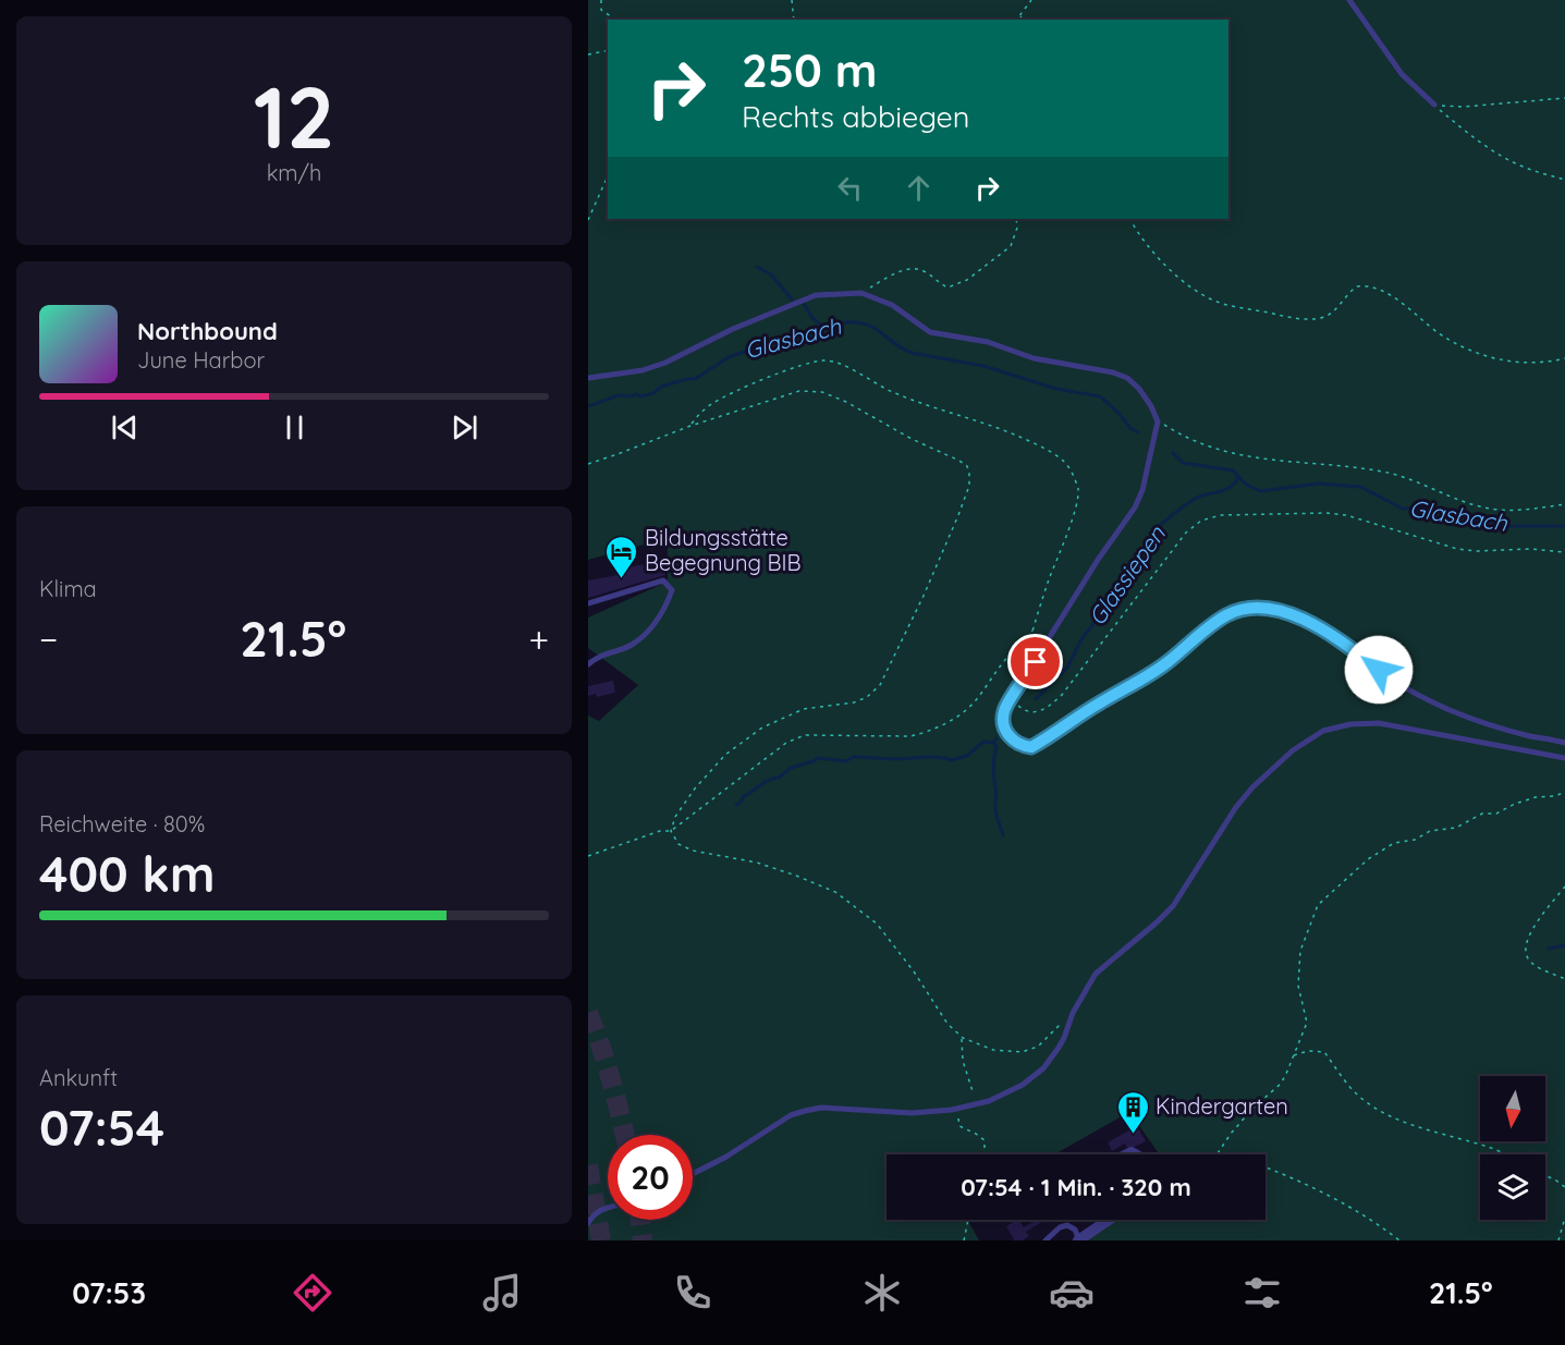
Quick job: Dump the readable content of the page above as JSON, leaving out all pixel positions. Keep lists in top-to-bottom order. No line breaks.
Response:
{"water":["Glasbach","Glassiepen"],"places":{"hotel":["Bildungsstätte Begegnung BIB"],"building":["Kindergarten"]},"north":"bottom","page":{"tile":[["12","km/h"],"Klima",["Reichweite · 80%","400 km"],["Ankunft","07:54"]],"turn":["250 m","Rechts abbiegen"],"song":["Northbound","June Harbor"],"heat":["−","21.5°","+"],"limit":"20","trip":"07:54 · 1 Min. · 320 m","tabs":["07:53","21.5°"]}}
